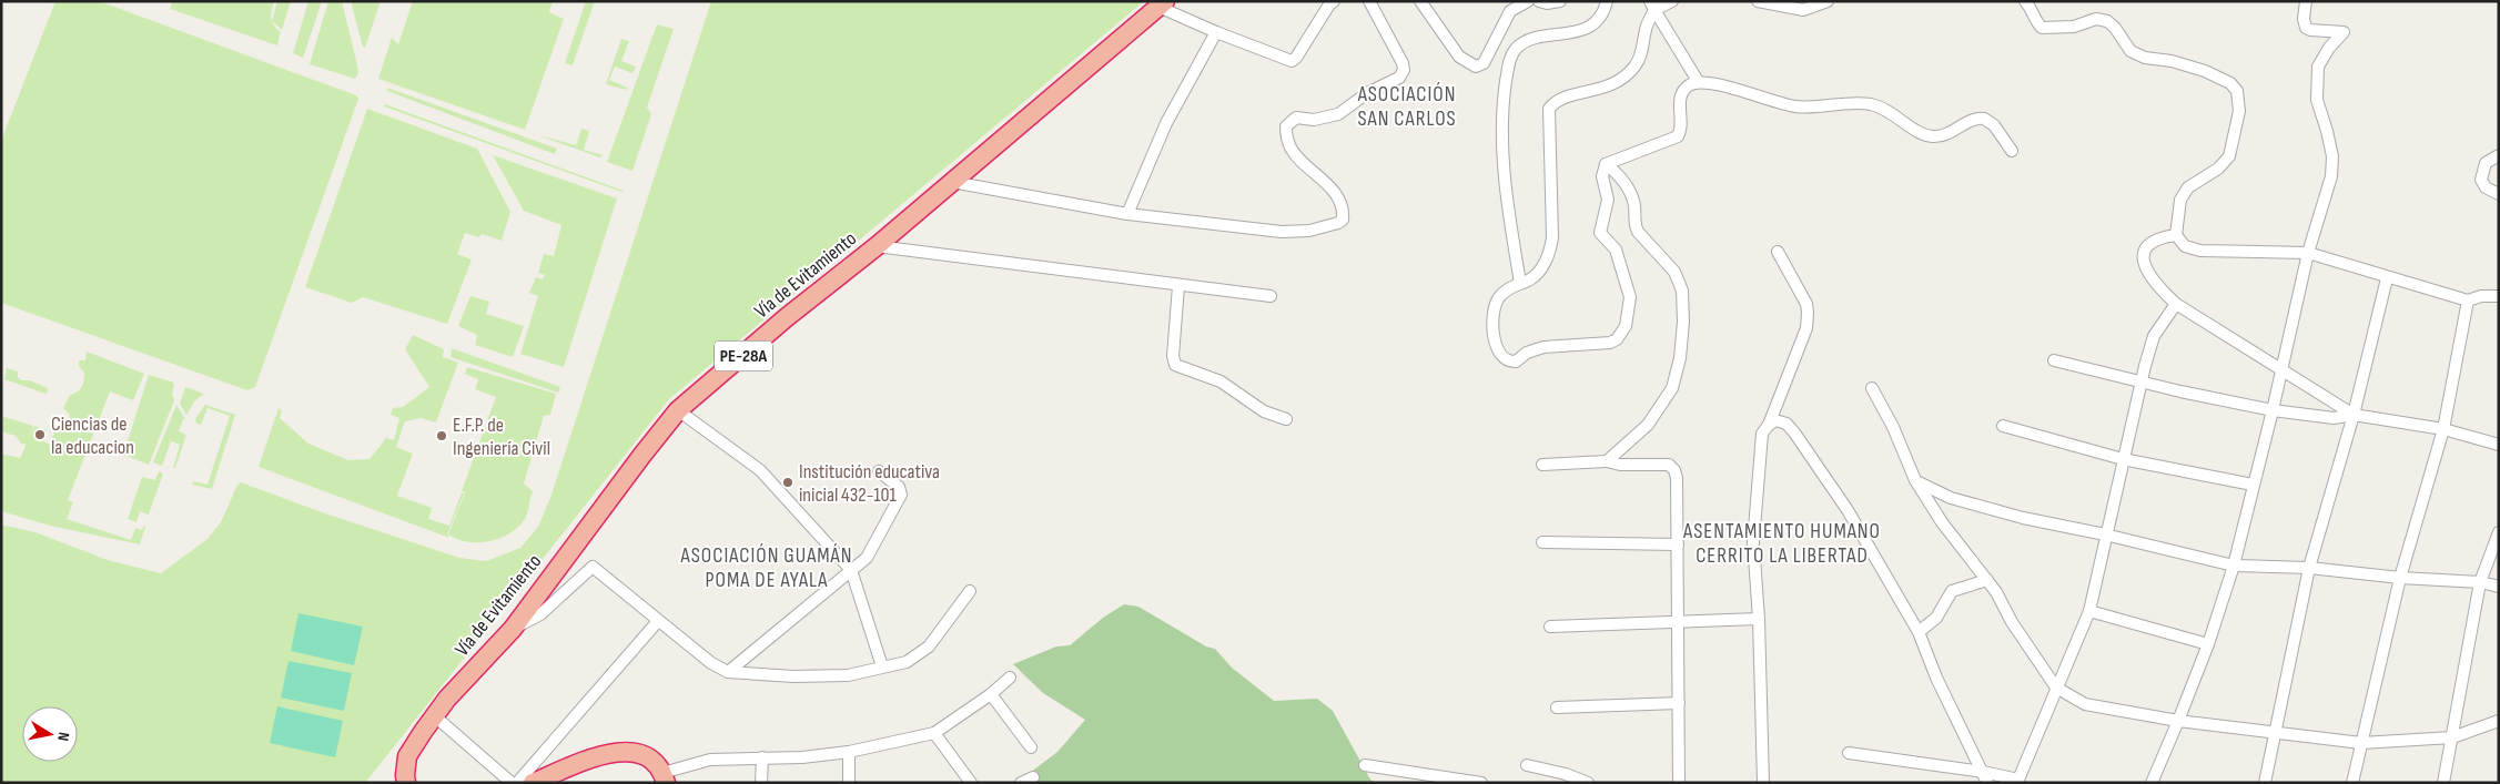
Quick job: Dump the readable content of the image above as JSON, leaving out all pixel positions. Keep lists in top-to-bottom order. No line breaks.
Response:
{"streets":{"highway":["Vía de Evitamiento","PE-28A"]},"districts":["ASOCIACIÓN SAN CARLOS","ASENTAMIENTO HUMANO CERRITO LA LIBERTAD","ASOCIACIÓN GUAMÁN POMA DE AYALA"],"places":["Ciencias de la educacion","E.F.P. de Ingeniería Civil","Institución educativa inicial 432-101"],"north":"right"}
